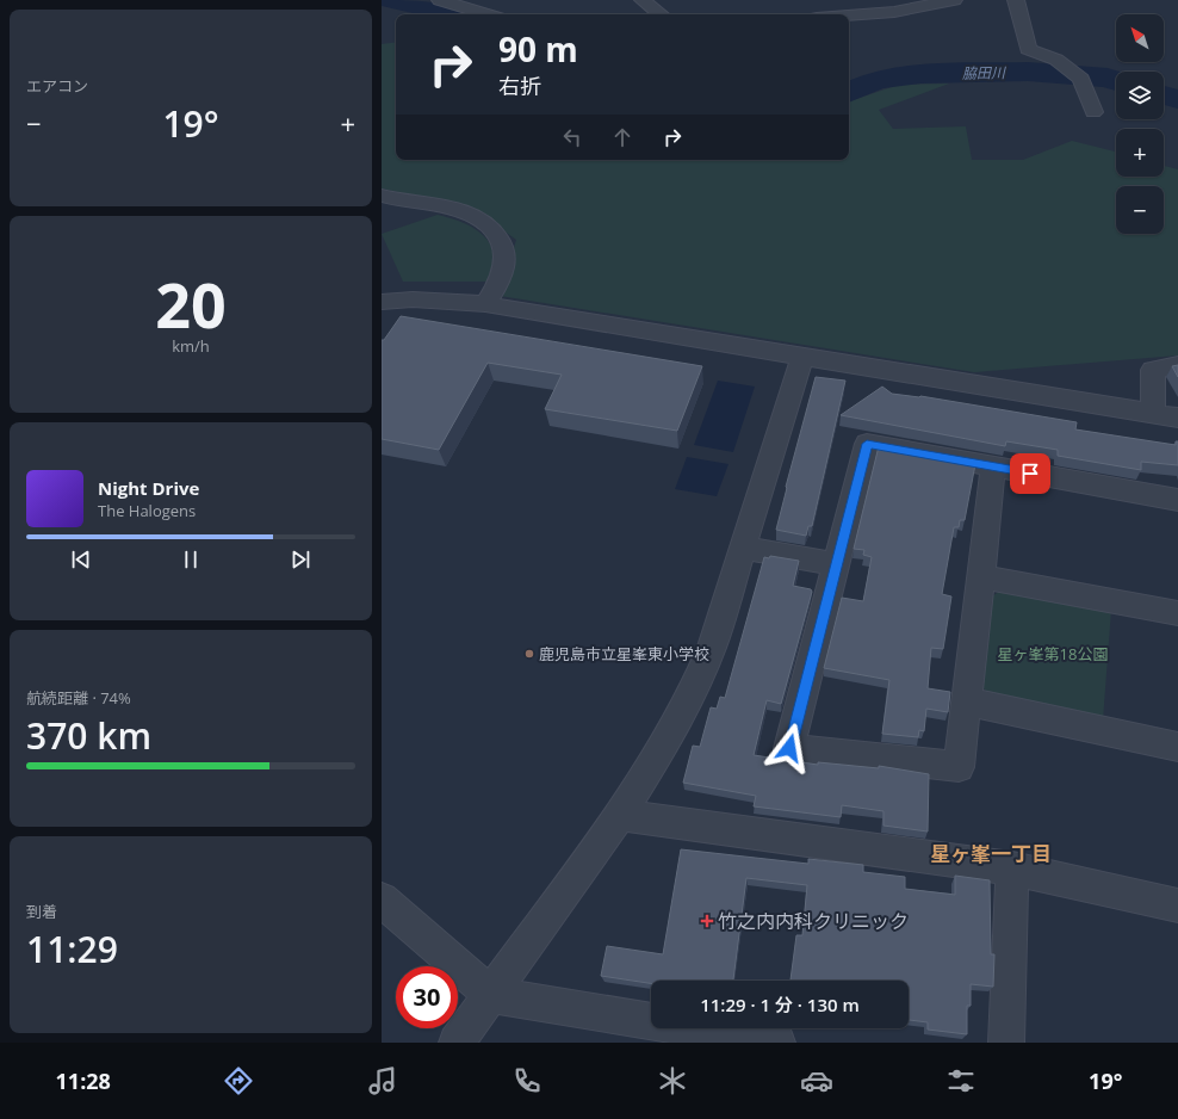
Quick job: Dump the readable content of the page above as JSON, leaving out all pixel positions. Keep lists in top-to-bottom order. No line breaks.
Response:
{"districts":["星ヶ峯一丁目"],"water":["脇田川"],"parks":["星ヶ峯第18公園"],"places":{"other":["鹿児島市立星峯東小学校"],"health":["竹之内内科クリニック"]},"north":"top left","page":{"tile":["エアコン",["20","km/h"],["航続距離 · 74%","370 km"],["到着","11:29"]],"map_buttons":["+","−"],"turn":["90 m","右折"],"heat":["−","19°","+"],"song":["Night Drive","The Halogens"],"limit":"30","trip":"11:29 · 1 分 · 130 m","tabs":["11:28","19°"]}}
